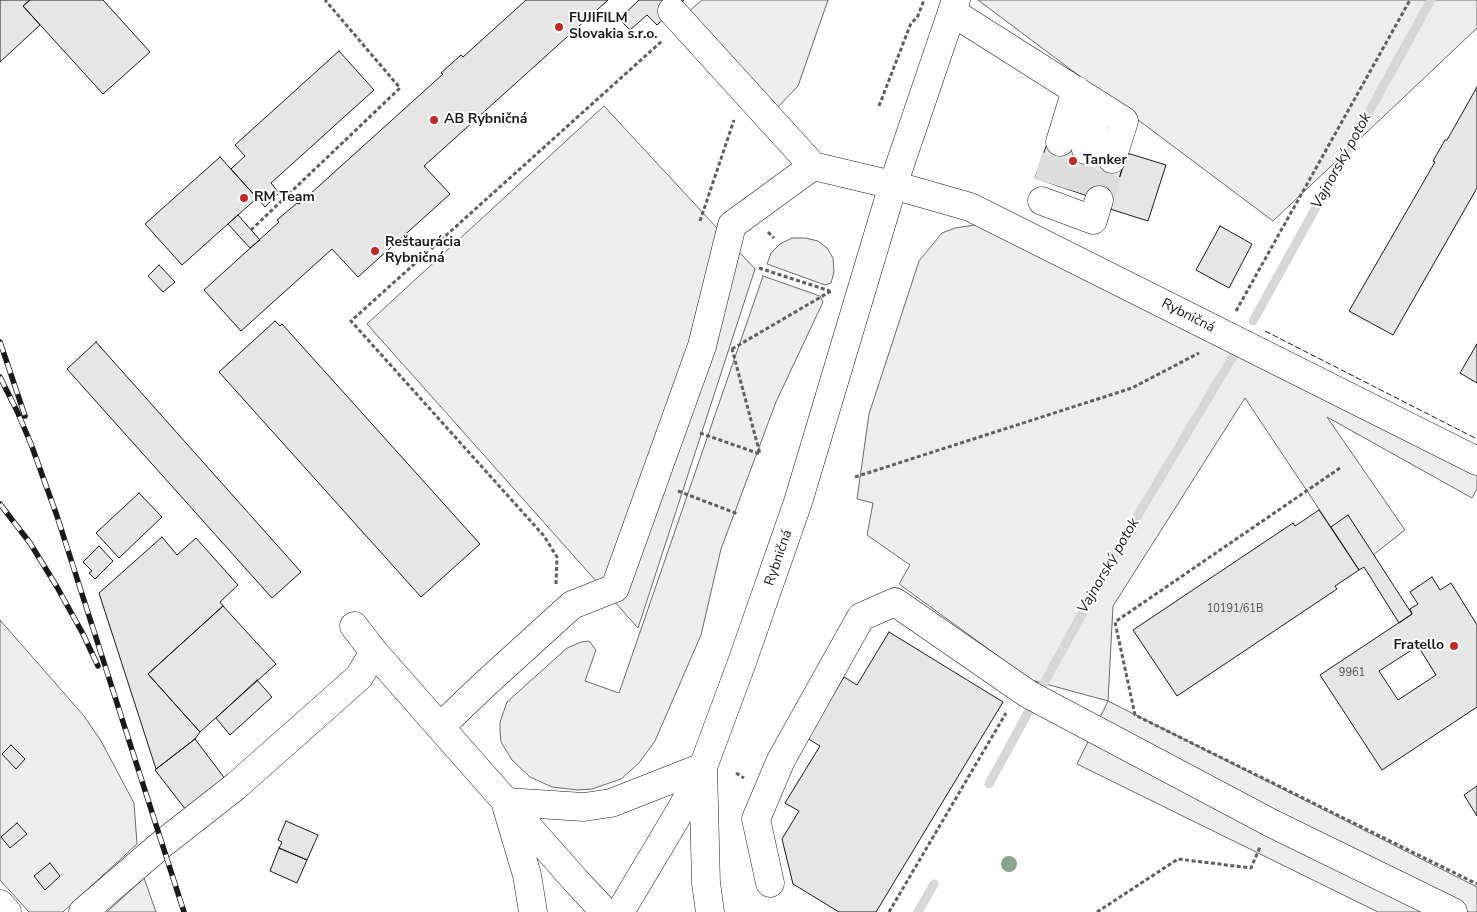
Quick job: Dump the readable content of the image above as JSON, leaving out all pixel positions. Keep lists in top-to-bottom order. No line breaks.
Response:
{"streets":{"main road":["Rybničná"]},"water":["Vajnorský potok"],"places":["FUJIFILM Slovakia s.r.o.","AB Rybničná","Tanker","RM Team","Reštaurácia Rybničná","Fratello"],"house_numbers":["10191/61B","9961"]}
